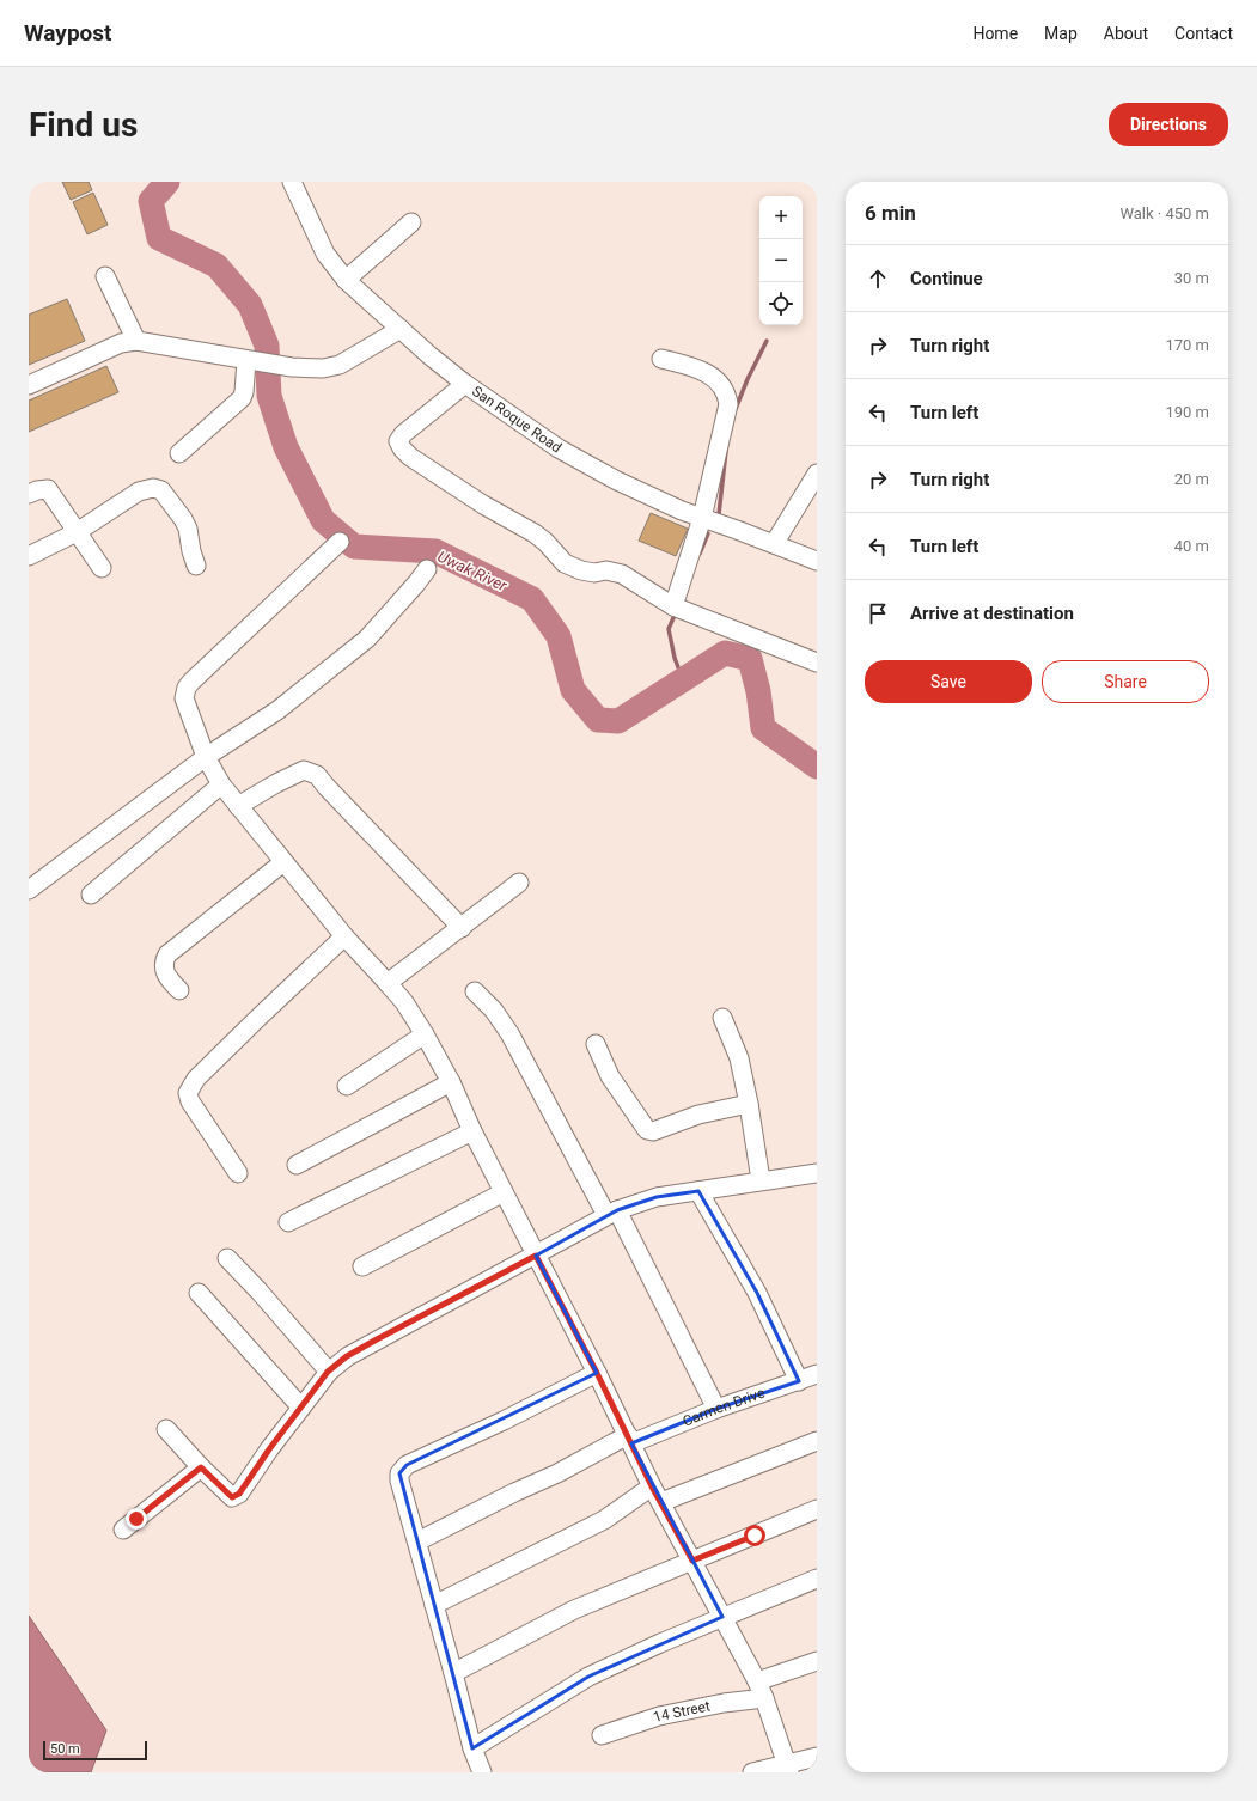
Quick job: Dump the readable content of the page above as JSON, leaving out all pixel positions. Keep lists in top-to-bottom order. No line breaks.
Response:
{"streets":{"street":["San Roque Road","Carmen Drive","14 Street"]},"water":["Uwak River"],"scale_bar":"50 m","page":{"header":"Waypost","nav":["Home","Map","About","Contact"],"buttons":["Directions",["Save","Share"]],"title":"Find us","heading":["6 min","Walk · 450 m"],"map_buttons":["+","−"],"list":[["Continue","30 m"],["Turn right","170 m"],["Turn left","190 m"],["Turn right","20 m"],["Turn left","40 m"],"Arrive at destination"],"scale":"50 m"}}
